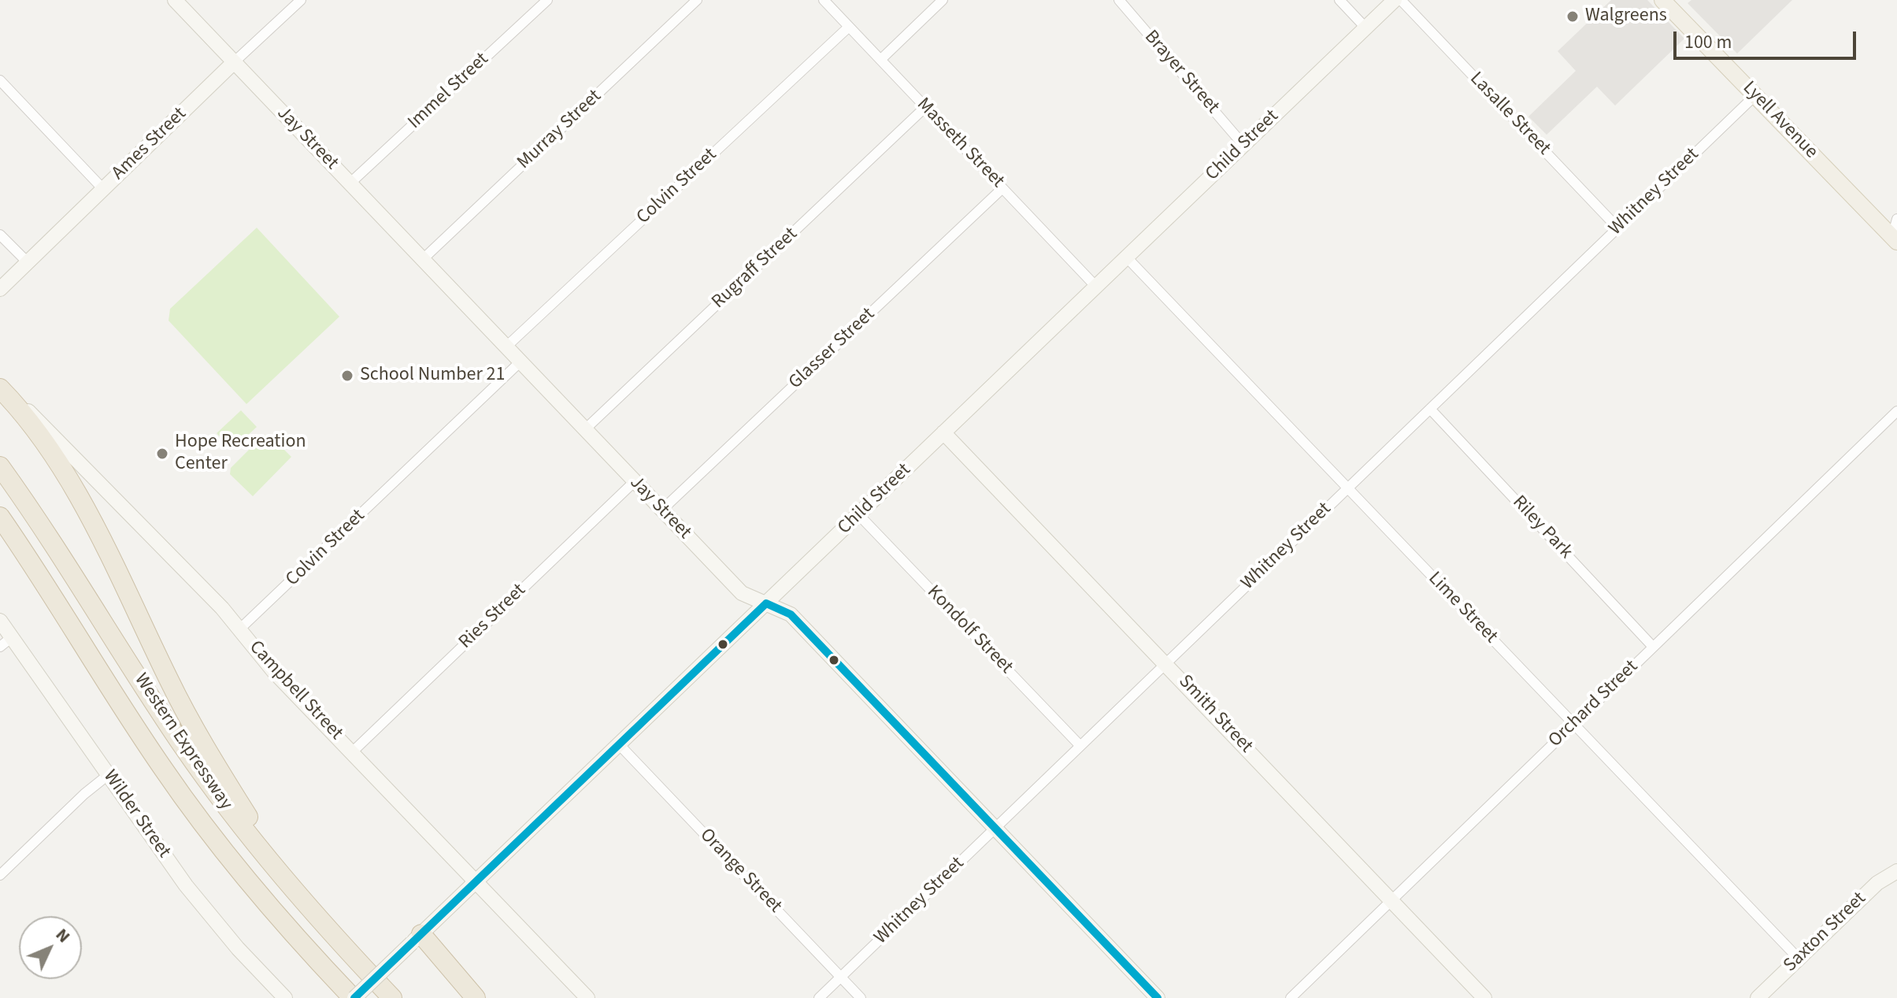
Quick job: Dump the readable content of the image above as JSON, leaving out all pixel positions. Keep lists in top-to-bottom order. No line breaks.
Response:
{"streets":{"highway":["Western Expressway"],"main road":["Lyell Avenue"],"street":["Brayer Street","Immel Street","Lasalle Street","Murray Street","Jay Street","Masseth Street","Ames Street","Child Street","Colvin Street","Whitney Street","Rugraff Street","Glasser Street","Riley Park","Lime Street","Ries Street","Kondolf Street","Campbell Street","Orchard Street","Smith Street","Wilder Street","Orange Street","Saxton Street"]},"crossings":[["Brayer Street","Child Street"],["Immel Street","Jay Street"],["Lasalle Street","Whitney Street"],["Lyell Avenue","Whitney Street"],["Murray Street","Jay Street"],["Jay Street","Ames Street"],["Jay Street","Child Street"],["Jay Street","Colvin Street"],["Jay Street","Whitney Street"],["Jay Street","Rugraff Street"],["Jay Street","Glasser Street"],["Jay Street","Ries Street"],["Masseth Street","Child Street"],["Masseth Street","Colvin Street"],["Masseth Street","Rugraff Street"],["Masseth Street","Glasser Street"],["Child Street","Lime Street"],["Child Street","Kondolf Street"],["Child Street","Campbell Street"],["Child Street","Smith Street"],["Child Street","Western Expressway"],["Child Street","Orange Street"],["Colvin Street","Campbell Street"],["Whitney Street","Riley Park"],["Whitney Street","Lime Street"],["Whitney Street","Kondolf Street"],["Whitney Street","Smith Street"],["Whitney Street","Orange Street"],["Riley Park","Orchard Street"],["Lime Street","Orchard Street"],["Lime Street","Saxton Street"],["Ries Street","Campbell Street"],["Orchard Street","Smith Street"]],"places":["Walgreens","School Number 21","Hope Recreation Center"],"scale_bar":"100 m","north":"top right"}
